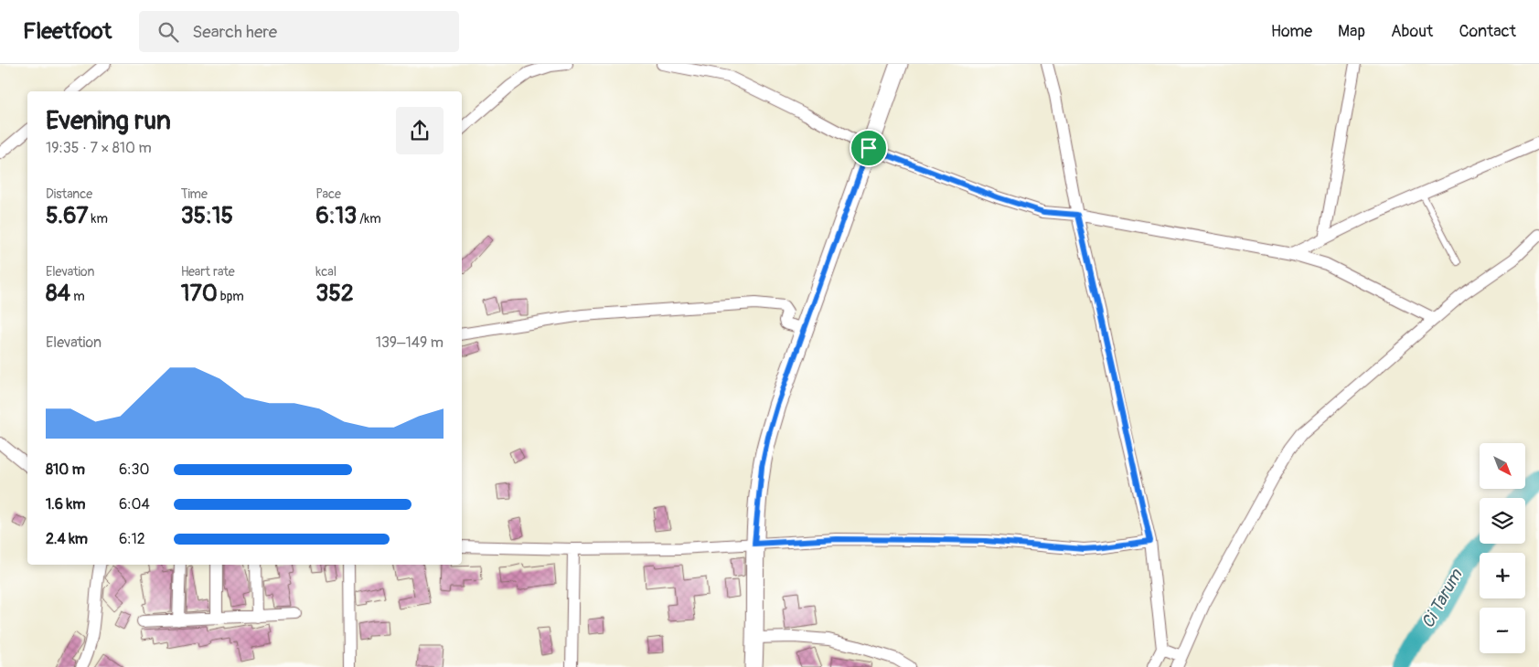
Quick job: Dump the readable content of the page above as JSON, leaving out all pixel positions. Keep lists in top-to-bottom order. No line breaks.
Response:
{"water":["Ci Tarum"],"north":"bottom right","page":{"header":"Fleetfoot","search":"Search here","nav":["Home","Map","About","Contact"],"heading":["Evening run","19:35 · 7 × 810 m"],"stats":[["Distance","5.67 km"],["Time","35:15"],["Pace","6:13 /km"],["Elevation","84 m"],["Heart rate","170 bpm"],["kcal","352"]],"chart":["Elevation","139–149 m"],"map_buttons":["+","−"],"list":[{"name":"810 m","note":"6:30"},{"name":"1.6 km","note":"6:04"},{"name":"2.4 km","note":"6:12"}]}}
